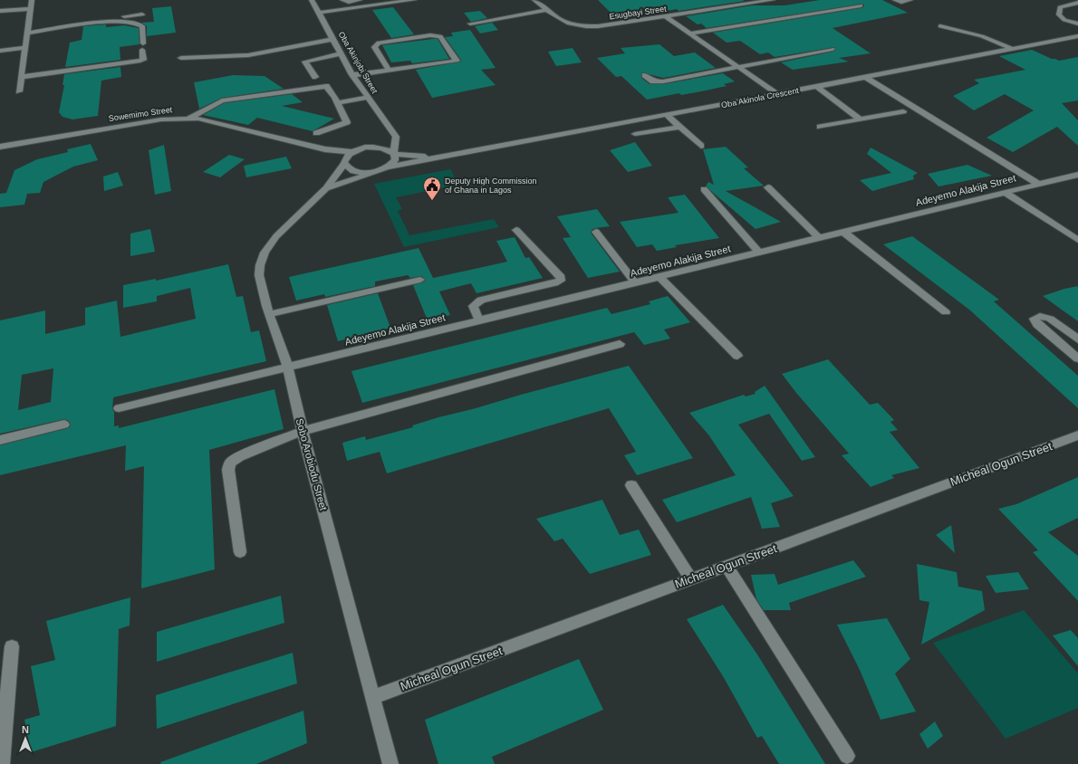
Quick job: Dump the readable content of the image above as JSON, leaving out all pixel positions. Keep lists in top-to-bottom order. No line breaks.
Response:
{"streets":{"street":["Esugbayi Street","Oba Akinjobi Street","Oba Akinola Crescent","Sowemimo Street","Adeyemo Alakija Street","Micheal Ogun Street","Sobo Arobiodu Street"]},"crossings":[["Oba Akinjobi Street","Oba Akinola Crescent"],["Oba Akinola Crescent","Sowemimo Street"],["Oba Akinola Crescent","Sobo Arobiodu Street"],["Sowemimo Street","Sobo Arobiodu Street"],["Adeyemo Alakija Street","Sobo Arobiodu Street"],["Micheal Ogun Street","Sobo Arobiodu Street"]],"places":{"public building":["Deputy High Commission of Ghana in Lagos"]},"north":"top"}
